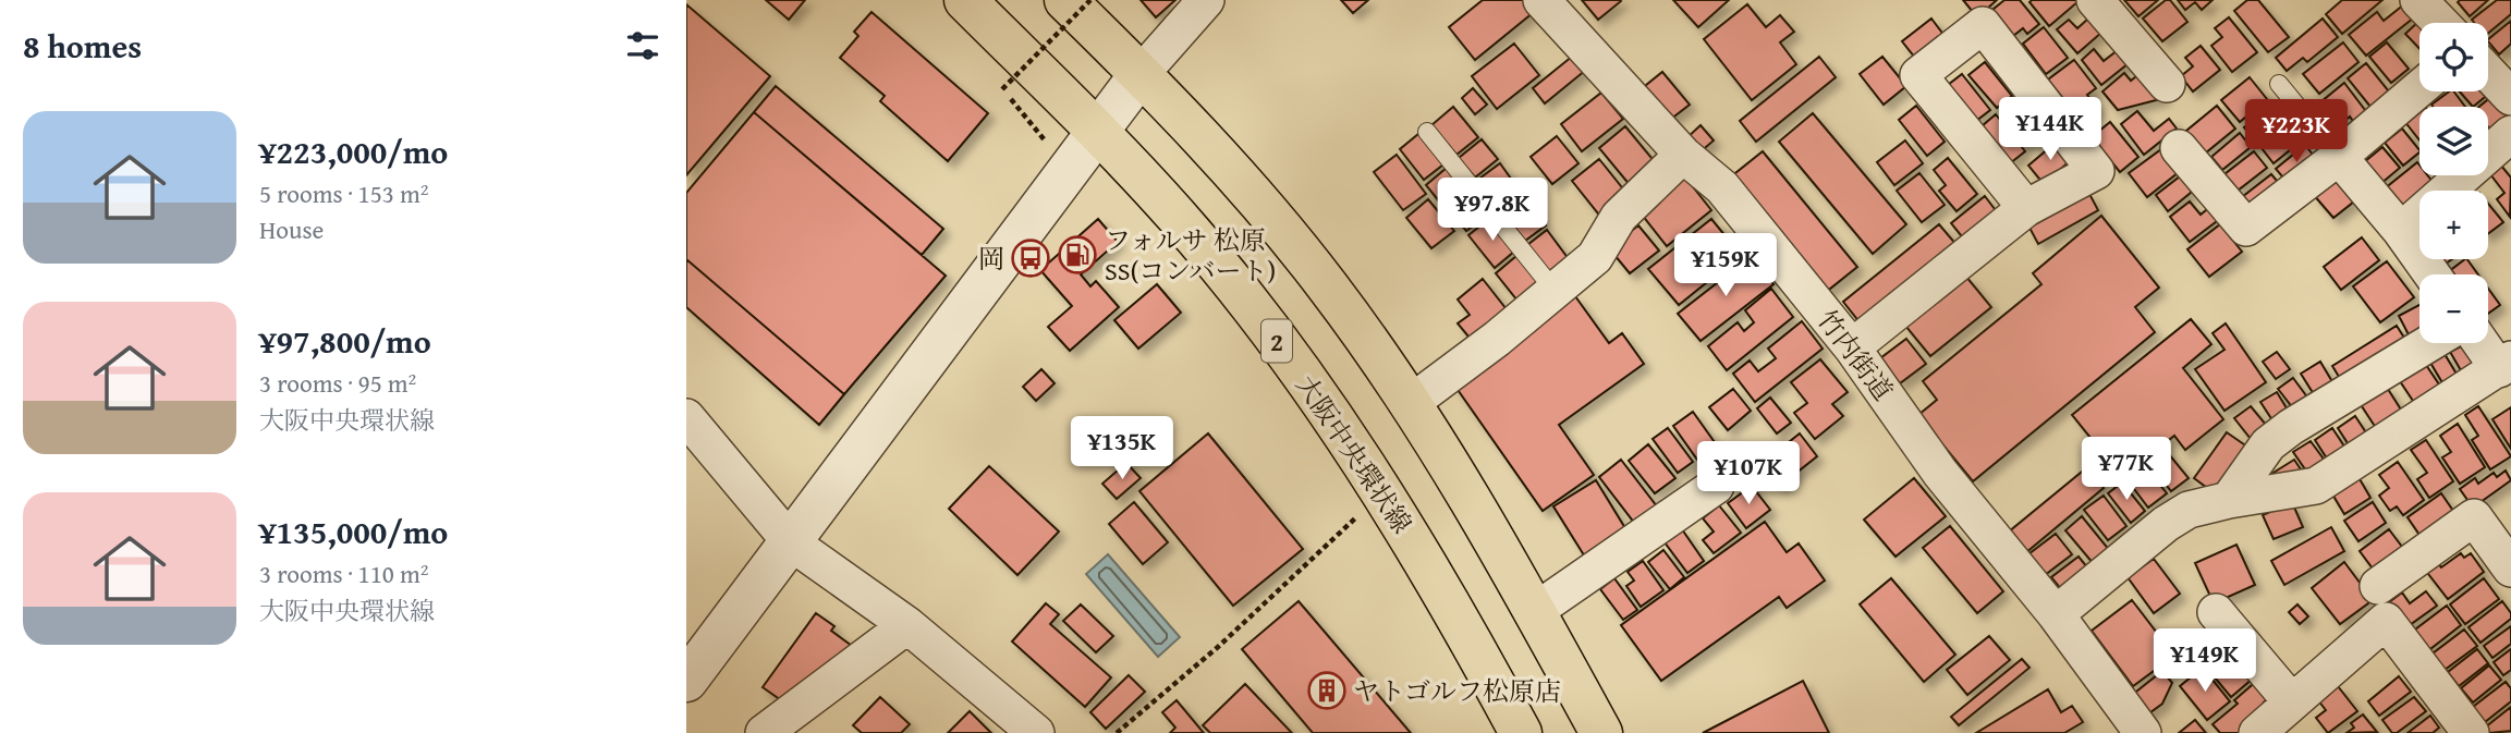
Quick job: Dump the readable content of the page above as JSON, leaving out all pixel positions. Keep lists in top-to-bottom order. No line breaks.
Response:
{"streets":{"main road":["2","大阪中央環状線"],"street":["竹内街道"]},"places":{"fuel station":["フォルサ 松原 SS(コンバート)"],"bus stop":["岡"],"building":["ヤトゴルフ松原店"]},"page":{"heading":"8 homes","map_buttons":["+","−"],"list":[{"name":"¥223,000/mo","note":"5 rooms · 153 m² · House"},{"name":"¥97,800/mo","note":"3 rooms · 95 m² · 大阪中央環状線"},{"name":"¥135,000/mo","note":"3 rooms · 110 m² · 大阪中央環状線"}],"price":["¥144K","¥223K","¥97.8K","¥159K","¥135K","¥77K","¥107K","¥149K"]}}
